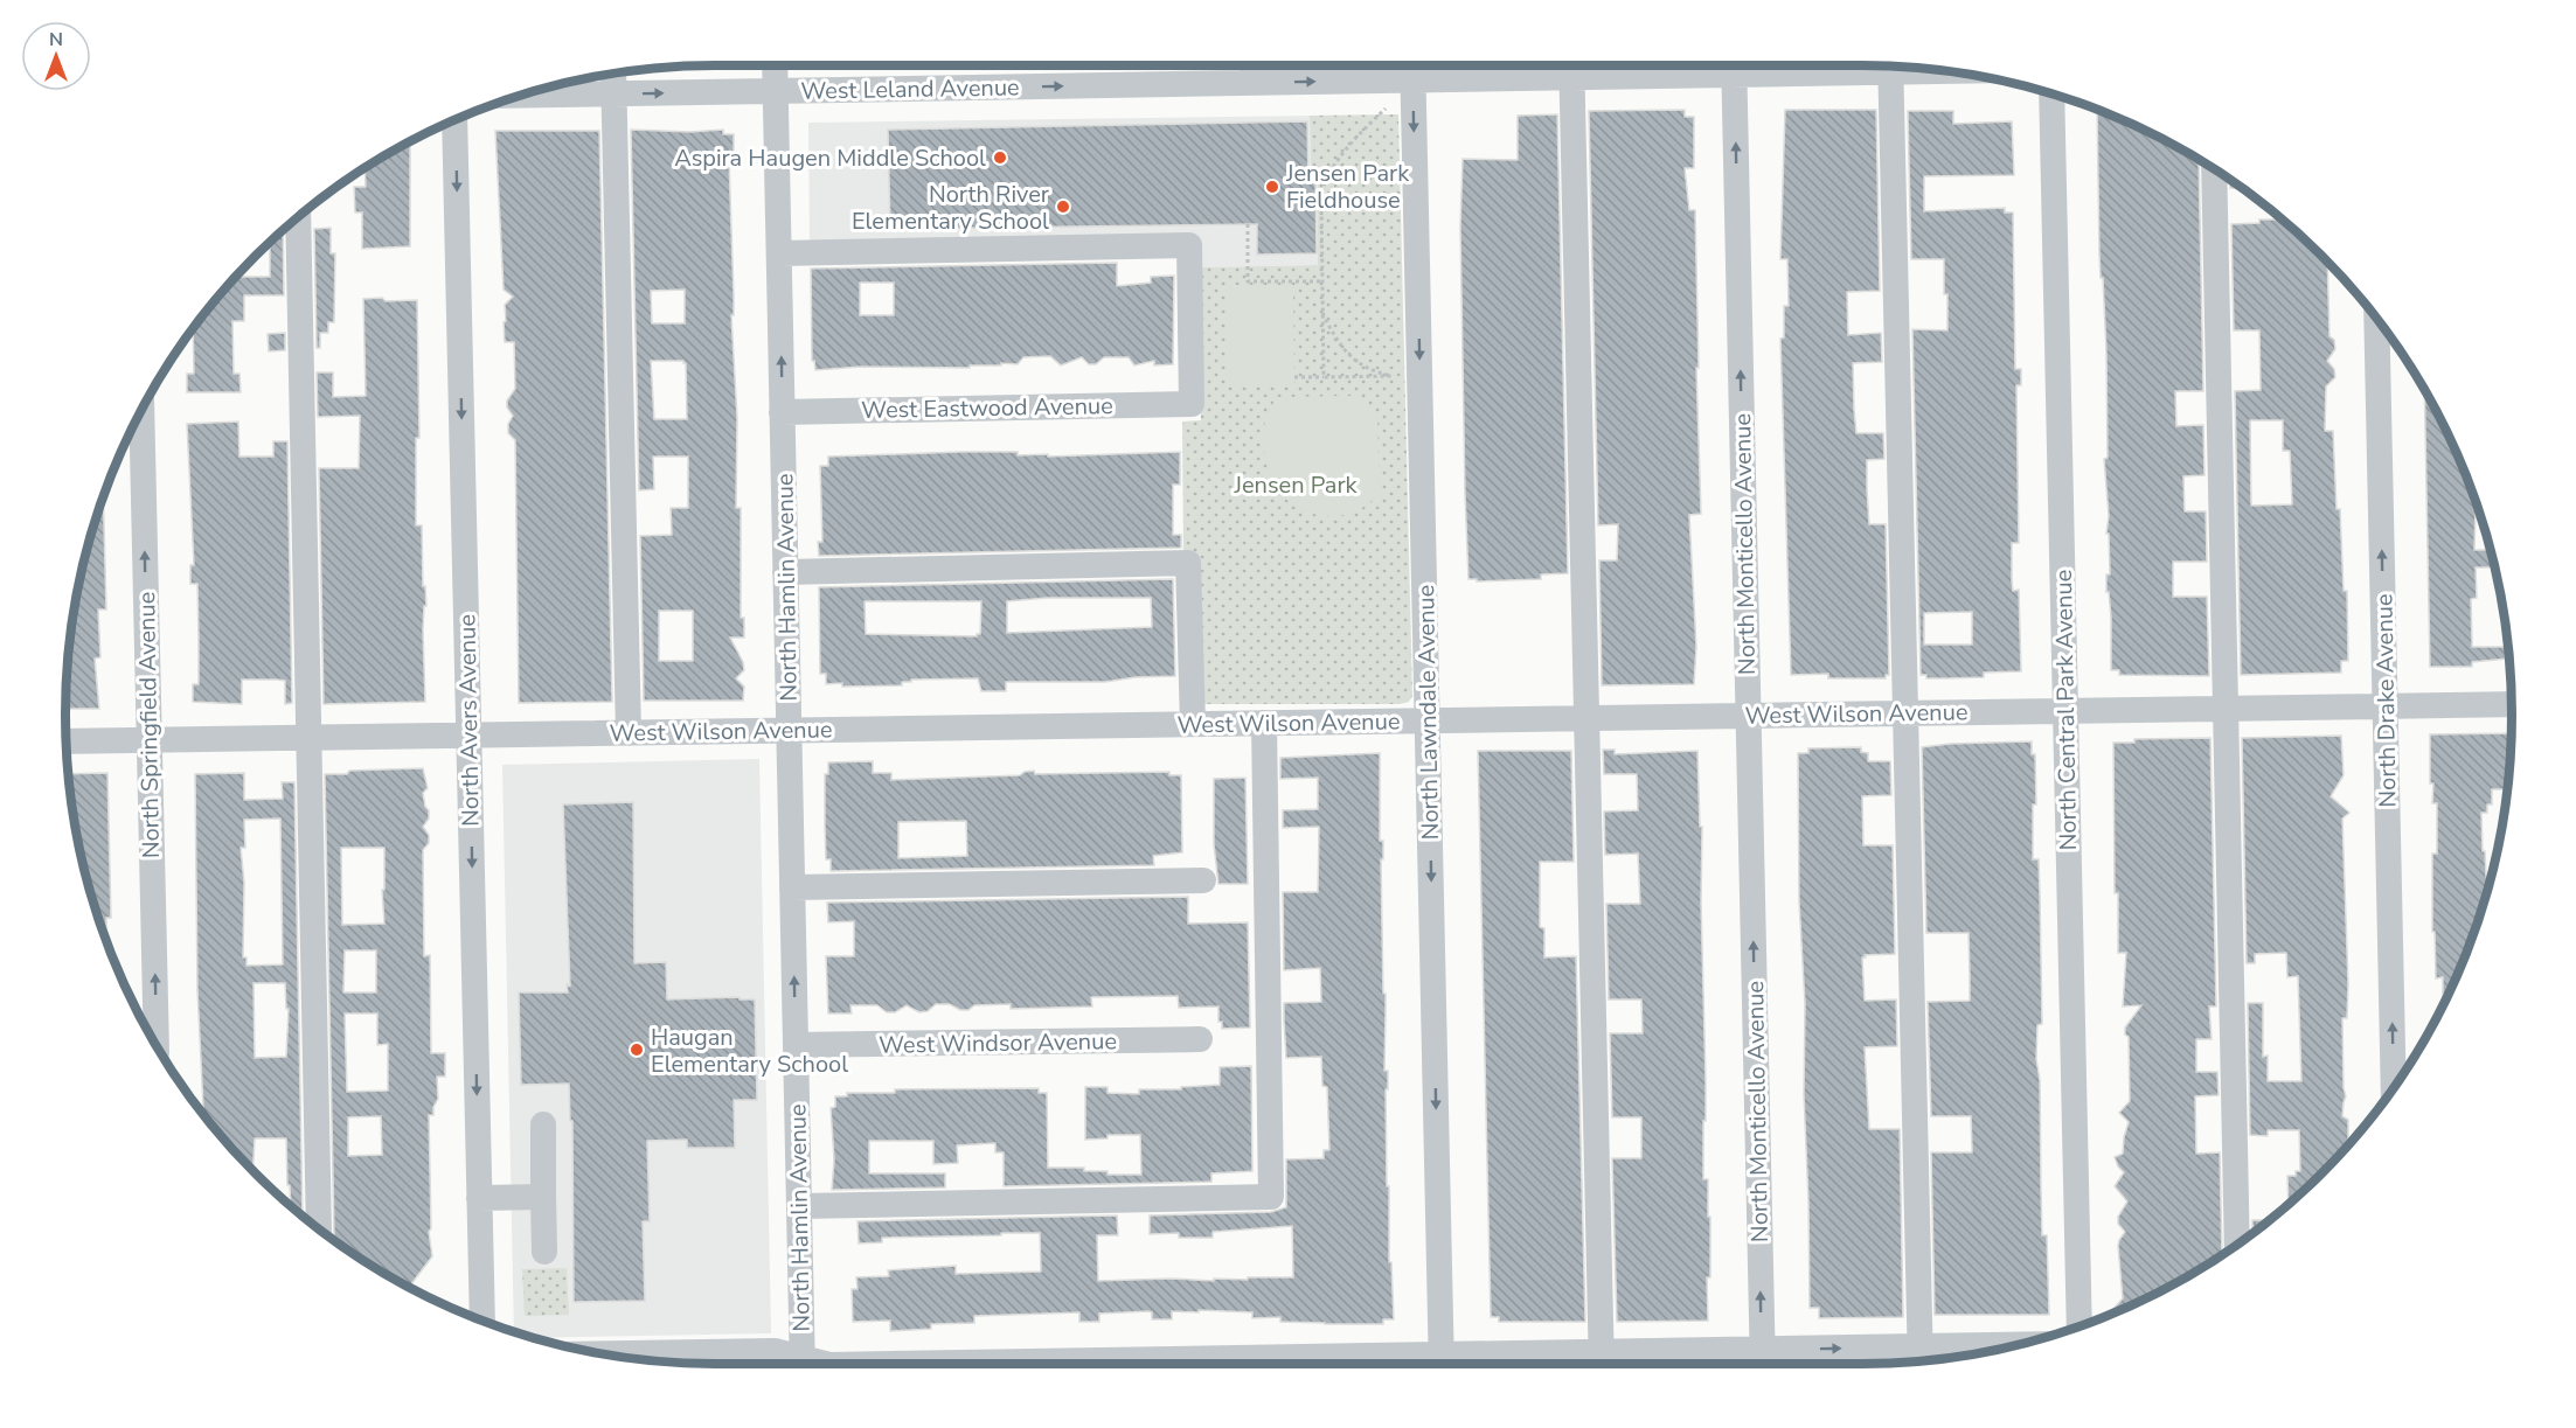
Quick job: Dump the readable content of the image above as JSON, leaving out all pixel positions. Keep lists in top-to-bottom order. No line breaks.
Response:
{"streets":{"street":["West Leland Avenue","West Eastwood Avenue","North Monticello Avenue","North Hamlin Avenue","North Drake Avenue","North Central Park Avenue","North Lawndale Avenue","West Wilson Avenue","North Avers Avenue","North Springfield Avenue","West Windsor Avenue"]},"crossings":[["West Leland Avenue","North Hamlin Avenue"],["West Leland Avenue","North Lawndale Avenue"],["West Eastwood Avenue","North Hamlin Avenue"],["North Monticello Avenue","West Wilson Avenue"],["North Hamlin Avenue","West Wilson Avenue"],["North Hamlin Avenue","West Windsor Avenue"],["North Drake Avenue","West Wilson Avenue"],["North Central Park Avenue","West Wilson Avenue"],["North Lawndale Avenue","West Wilson Avenue"],["West Wilson Avenue","North Avers Avenue"],["West Wilson Avenue","North Springfield Avenue"]],"one_way":["West Leland Avenue"],"parks":["Jensen Park"],"places":["Aspira Haugen Middle School","Jensen Park Fieldhouse","North River Elementary School","Haugan Elementary School"],"north":"top"}
